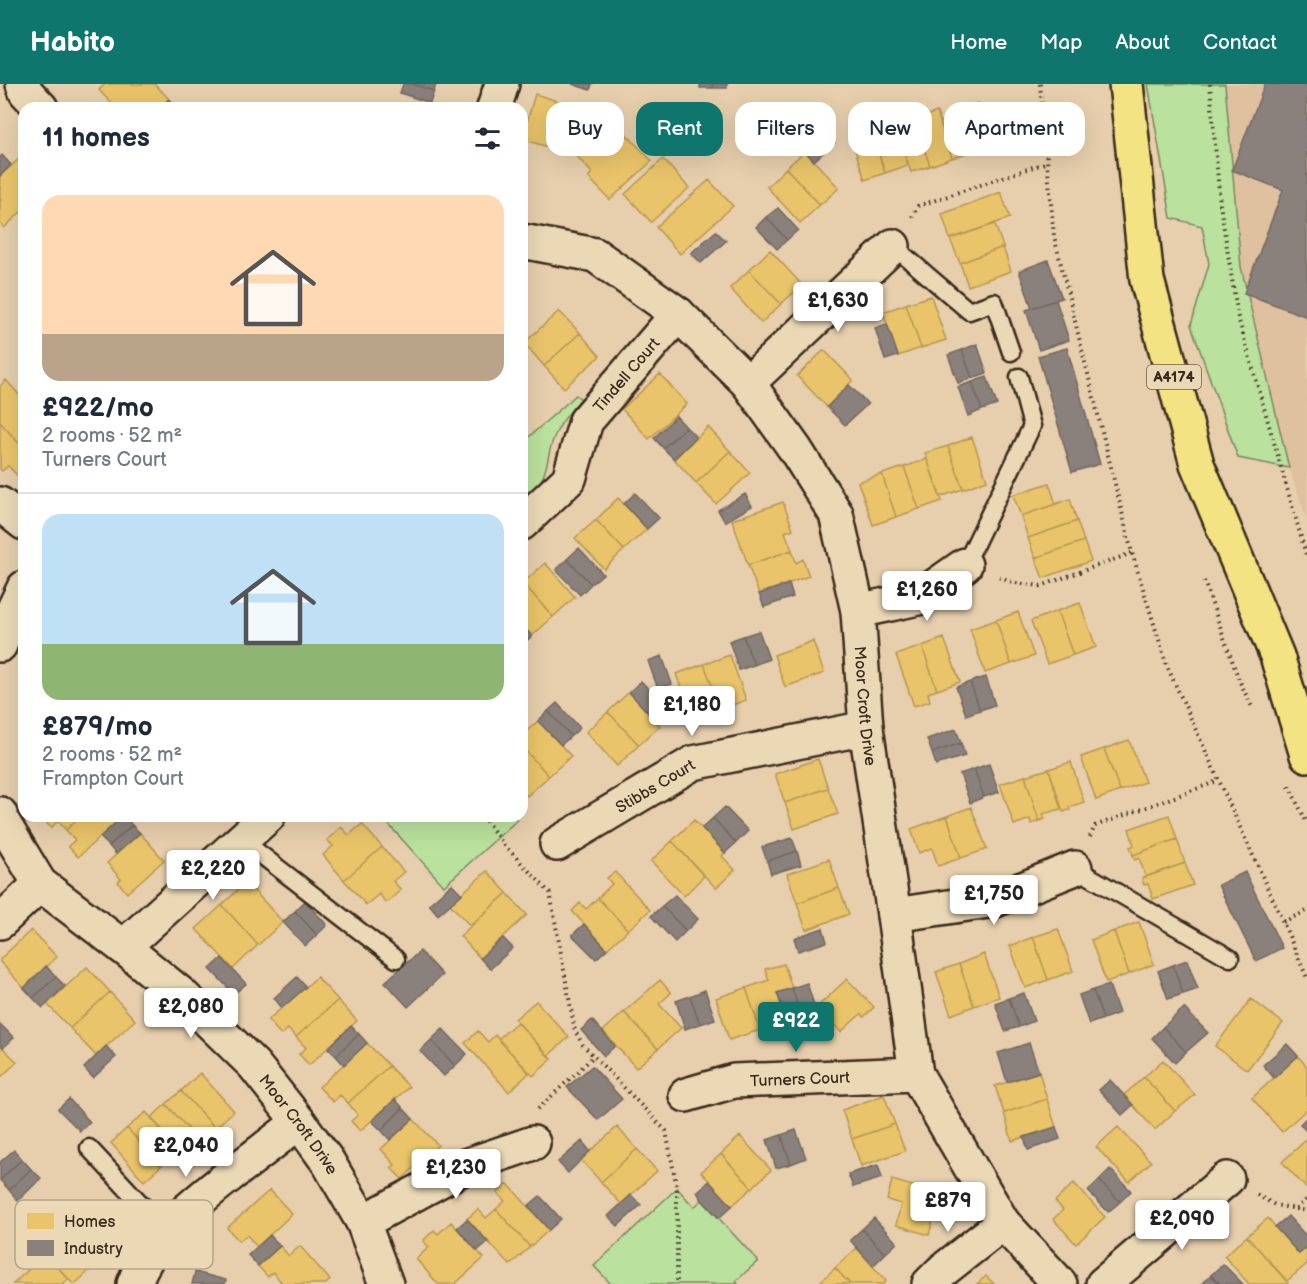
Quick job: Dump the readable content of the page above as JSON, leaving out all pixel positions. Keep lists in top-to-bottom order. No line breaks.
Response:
{"streets":{"main road":["A4174"],"street":["Tindell Court","Moor Croft Drive","Stibbs Court","Turners Court"]},"crossings":[["Tindell Court","Moor Croft Drive"],["Moor Croft Drive","Stibbs Court"],["Moor Croft Drive","Turners Court"]],"legend":["Homes","Industry"],"page":{"header":"Habito","nav":["Home","Map","About","Contact"],"chip":["Buy","Rent","Filters","New","Apartment"],"heading":"11 homes","list":[{"name":"£922/mo","note":"2 rooms · 52 m² · Turners Court"},{"name":"£879/mo","note":"2 rooms · 52 m² · Frampton Court"}],"price":["£1,630","£1,260","£1,180","£2,220","£1,750","£2,080","£922","£2,040","£1,230","£879","£2,090"]}}
